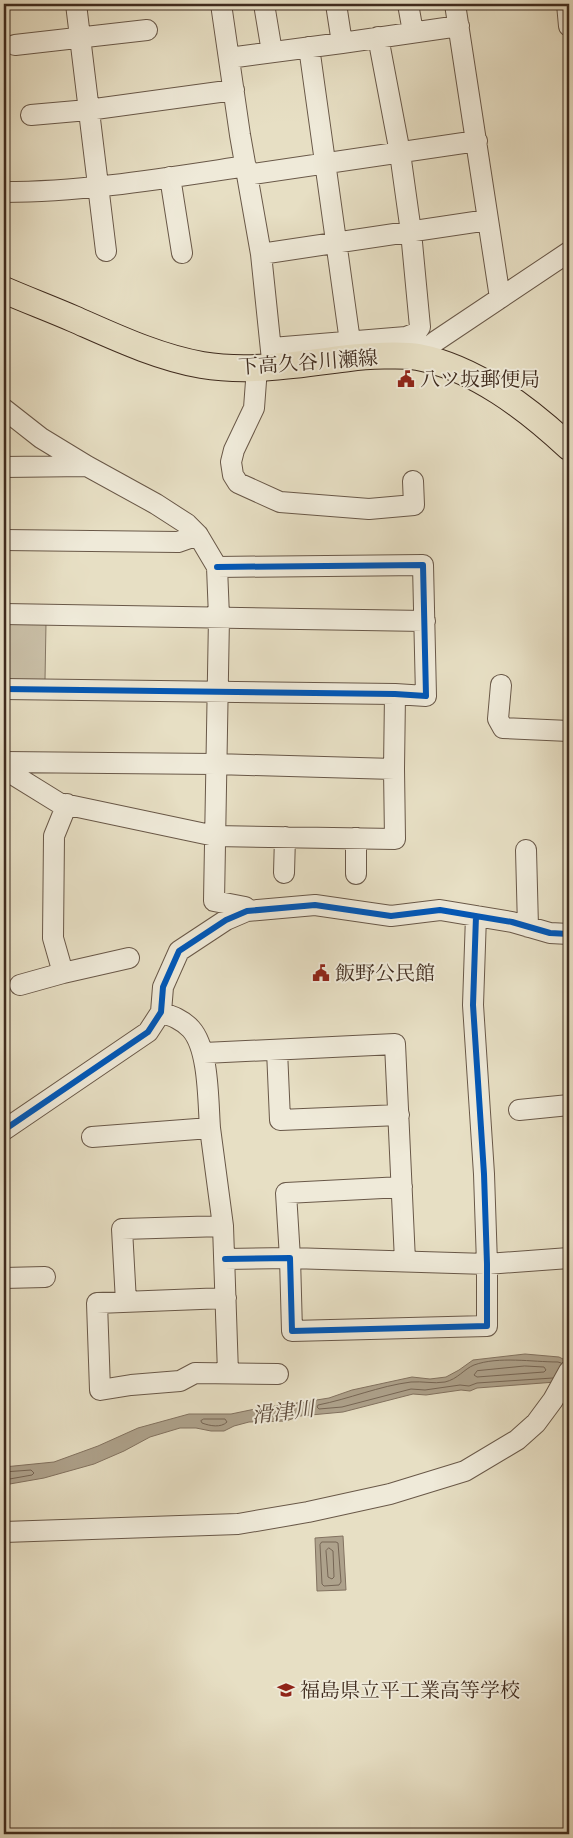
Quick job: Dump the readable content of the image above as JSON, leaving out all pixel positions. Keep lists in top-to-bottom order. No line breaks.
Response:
{"streets":{"main road":["下高久谷川瀬線"]},"water":["滑津川"],"places":{"public building":["八ツ坂郵便局","飯野公民館"],"school or university":["福島県立平工業高等学校"]}}
